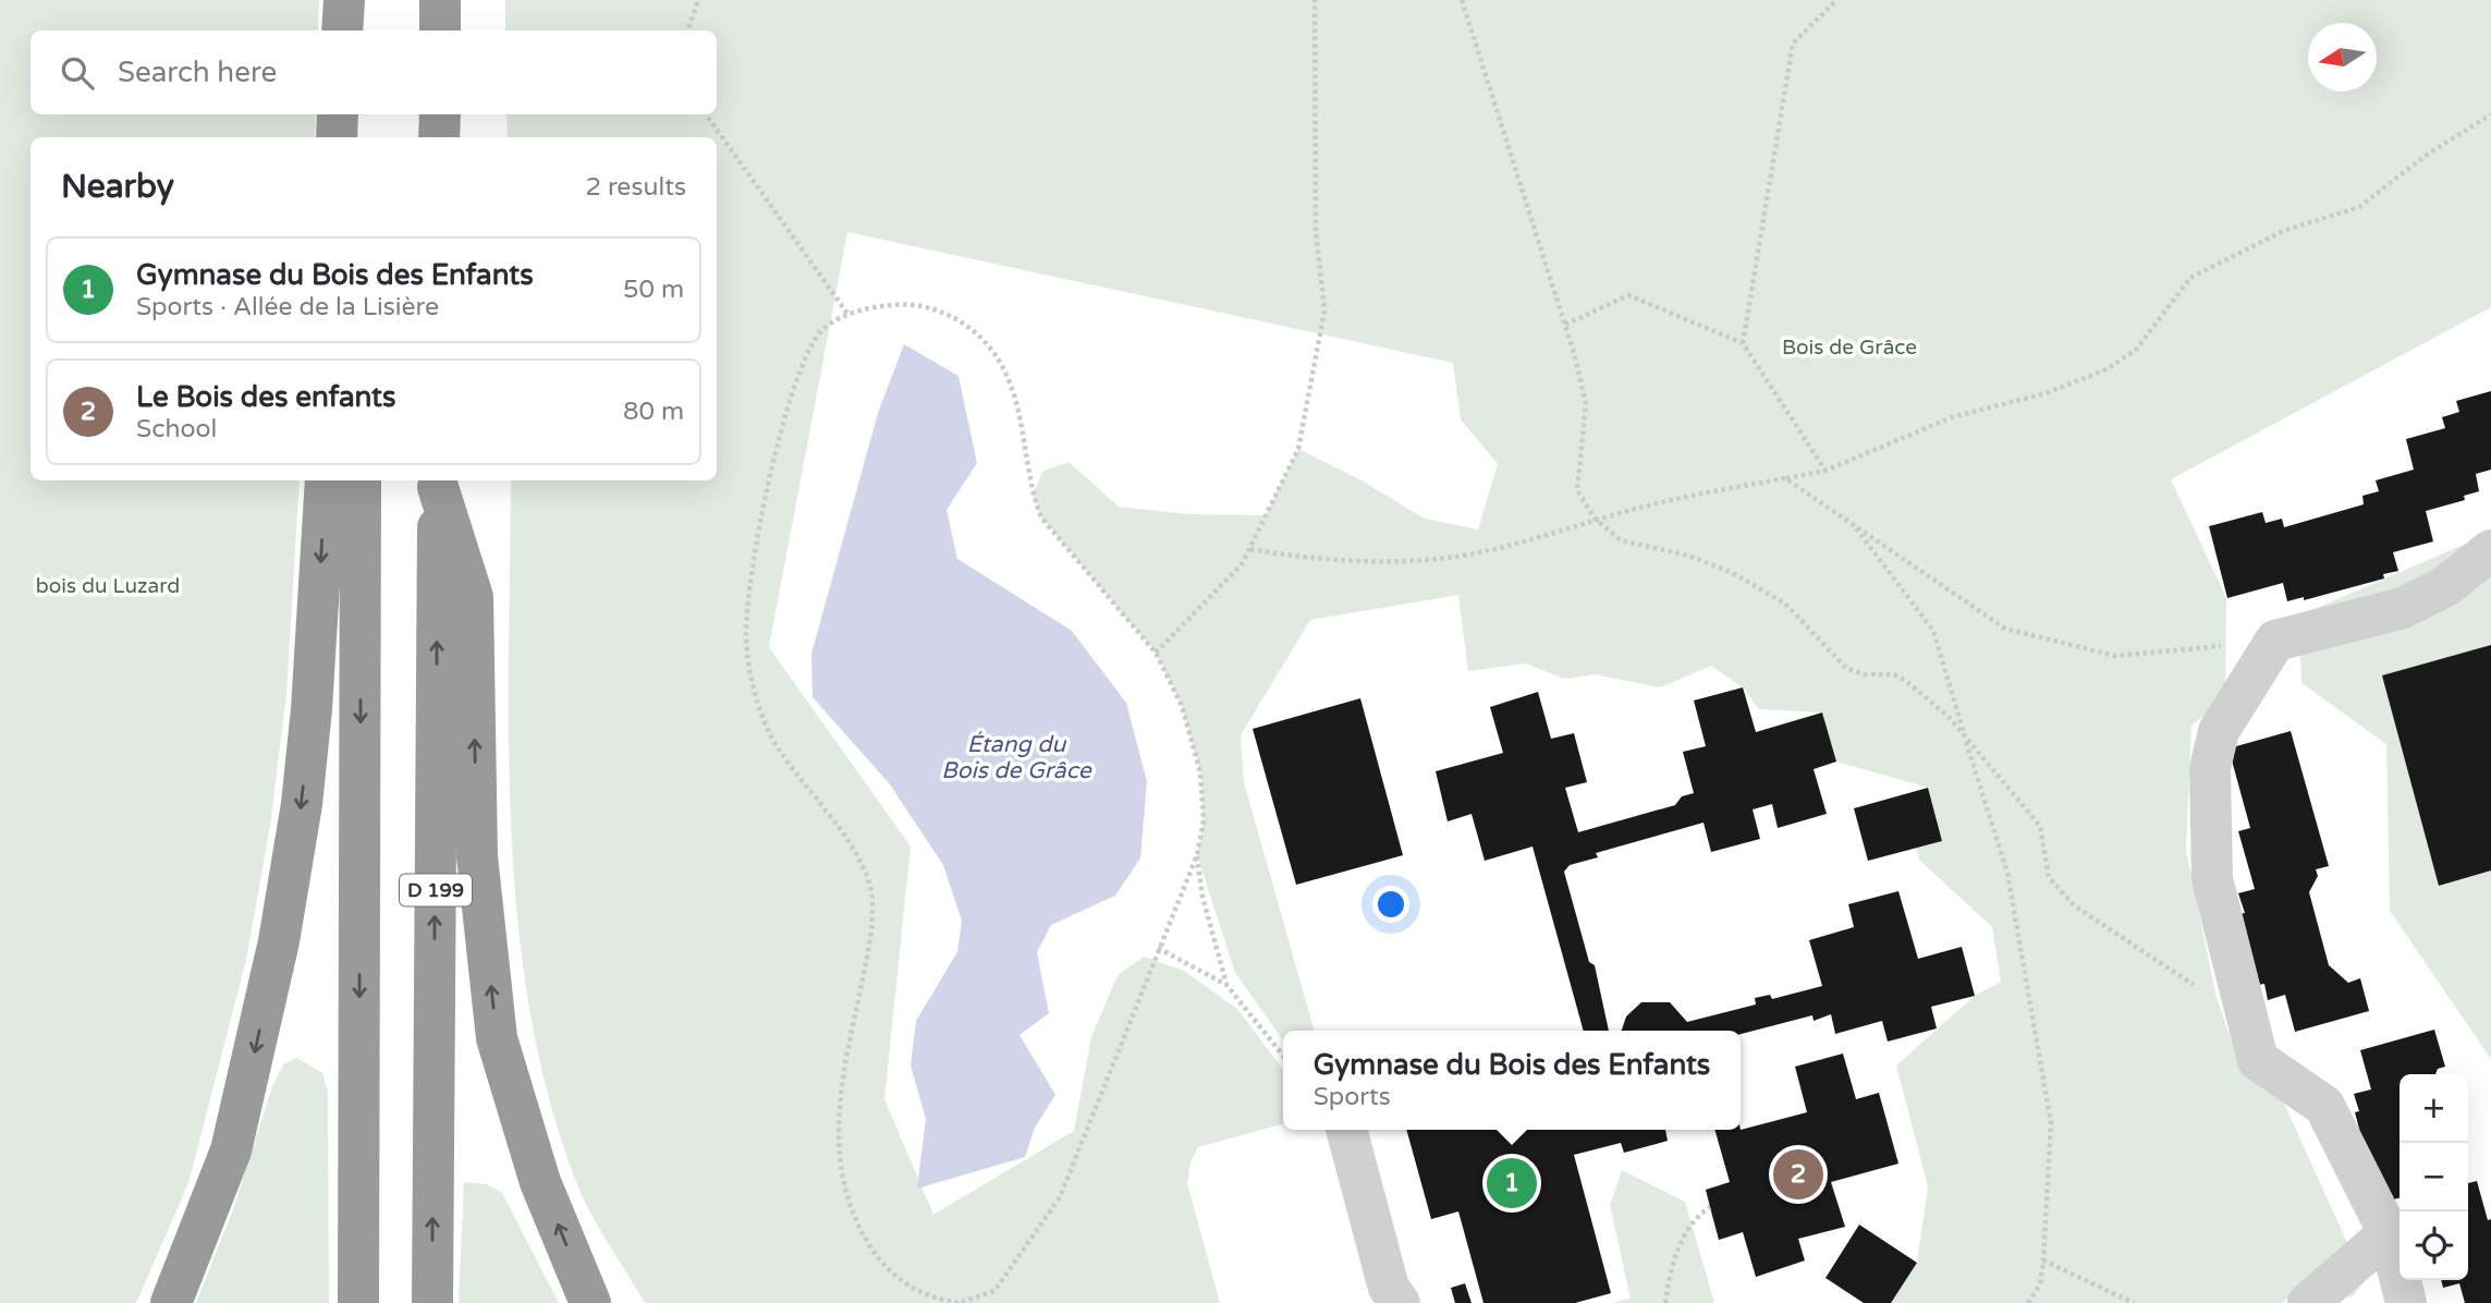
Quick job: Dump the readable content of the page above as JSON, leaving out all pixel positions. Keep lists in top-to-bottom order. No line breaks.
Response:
{"streets":{"highway":["D 199"]},"water":["Étang du Bois de Grâce"],"parks":["Bois de Grâce","bois du Luzard"],"north":"left","page":{"search":"Search here","heading":["Nearby","2 results"],"list":[{"mark":"1","name":"Gymnase du Bois des Enfants","note":"Sports · Allée de la Lisière","value":"50 m"},{"mark":"2","name":"Le Bois des enfants","note":"School","value":"80 m"}],"popup":["Gymnase du Bois des Enfants","Sports"],"map_buttons":["+","−"],"pins":["2","1"]}}
